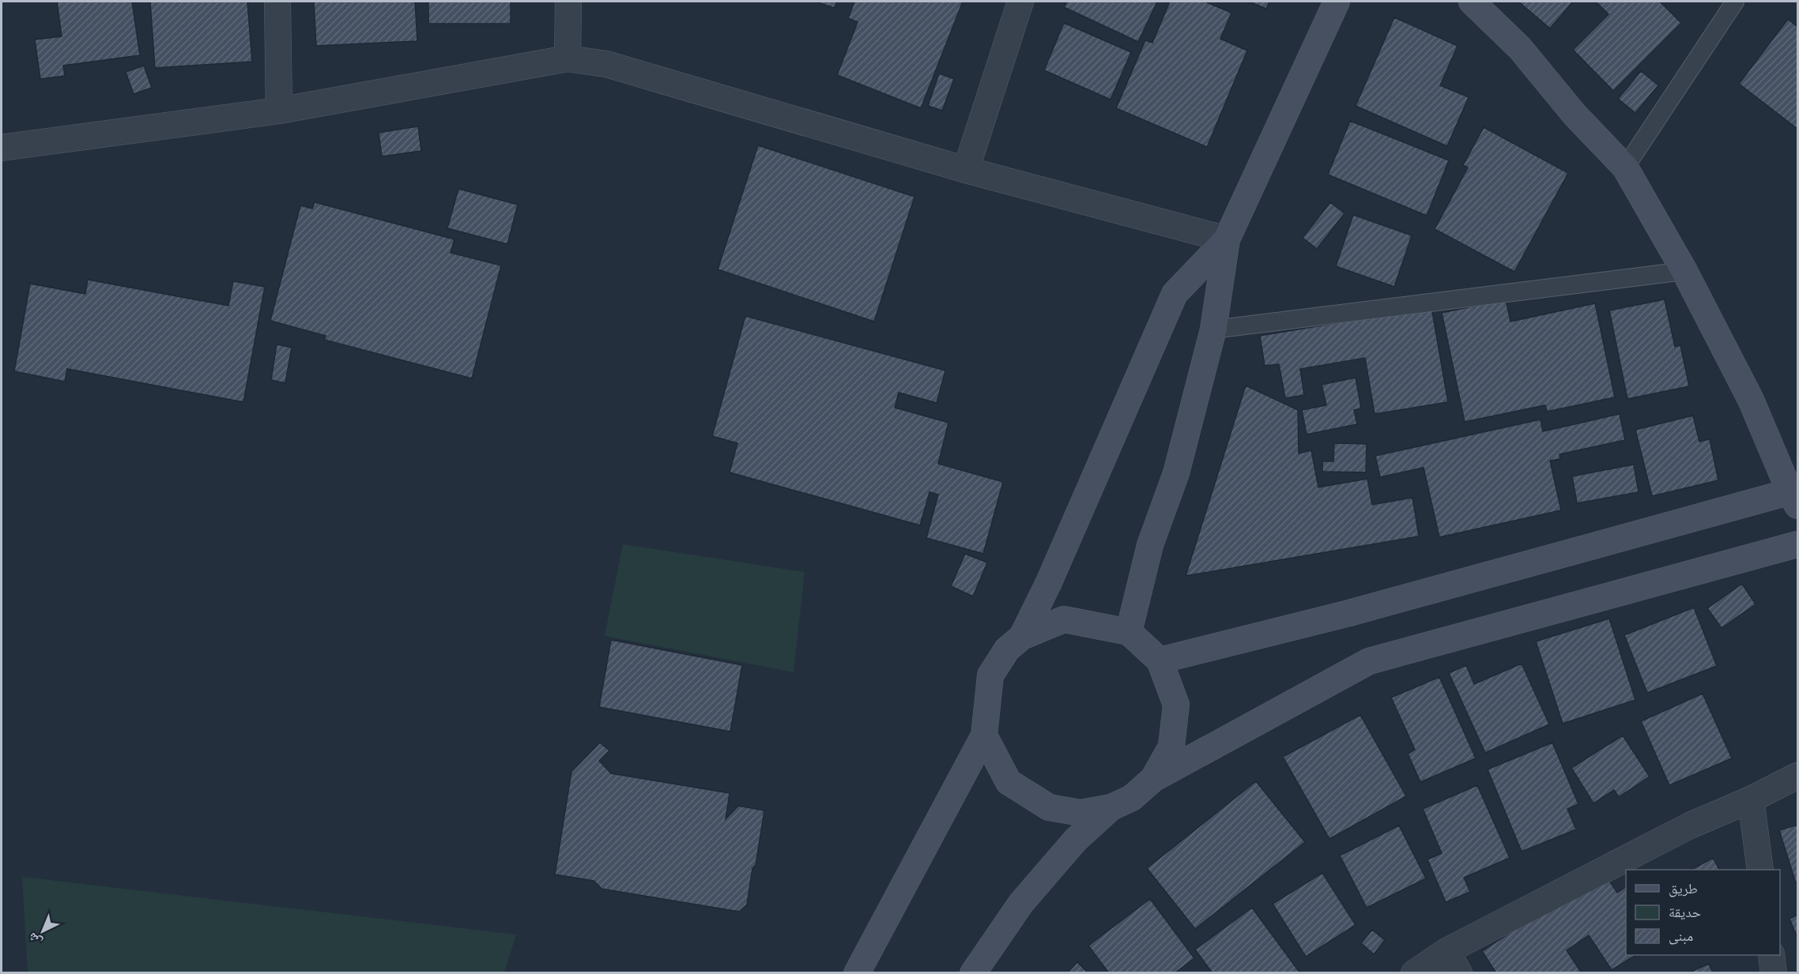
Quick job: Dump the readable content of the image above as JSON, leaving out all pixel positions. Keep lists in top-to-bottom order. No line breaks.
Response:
{"legend":["طريق","حديقة","مبنى"],"north":"bottom left"}
